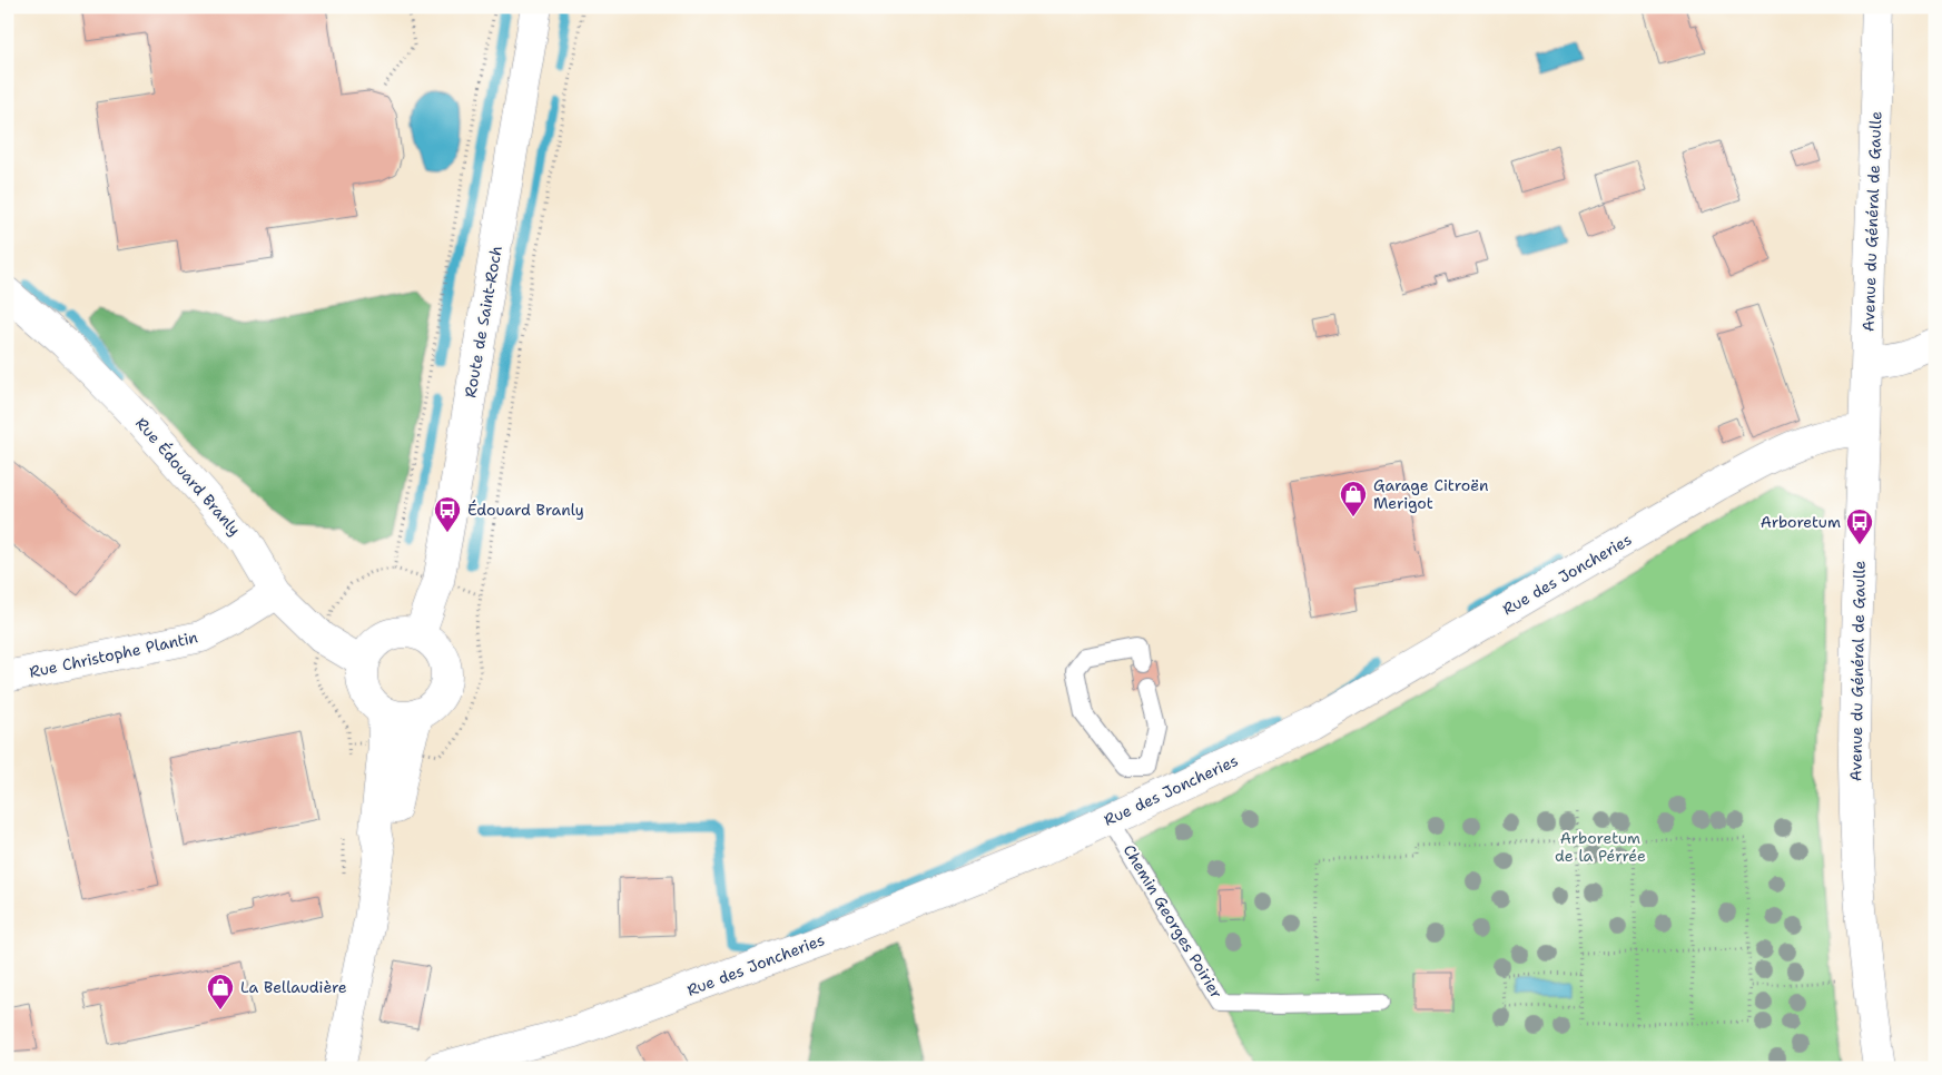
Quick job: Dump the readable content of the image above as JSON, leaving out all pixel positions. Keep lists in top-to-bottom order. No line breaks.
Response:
{"streets":{"street":["Avenue du Général de Gaulle","Route de Saint-Roch","Rue Édouard Branly","Rue des Joncheries","Rue Christophe Plantin"],"lane":["Chemin Georges Poirier"]},"crossings":[["Avenue du Général de Gaulle","Rue des Joncheries"],["Route de Saint-Roch","Rue Édouard Branly"],["Rue Édouard Branly","Rue Christophe Plantin"],["Rue des Joncheries","Chemin Georges Poirier"]],"parks":["Arboretum de la Pérrée"],"places":{"shop":["Garage Citroën Merigot","La Bellaudière"],"bus stop":["Édouard Branly","Arboretum"]}}
